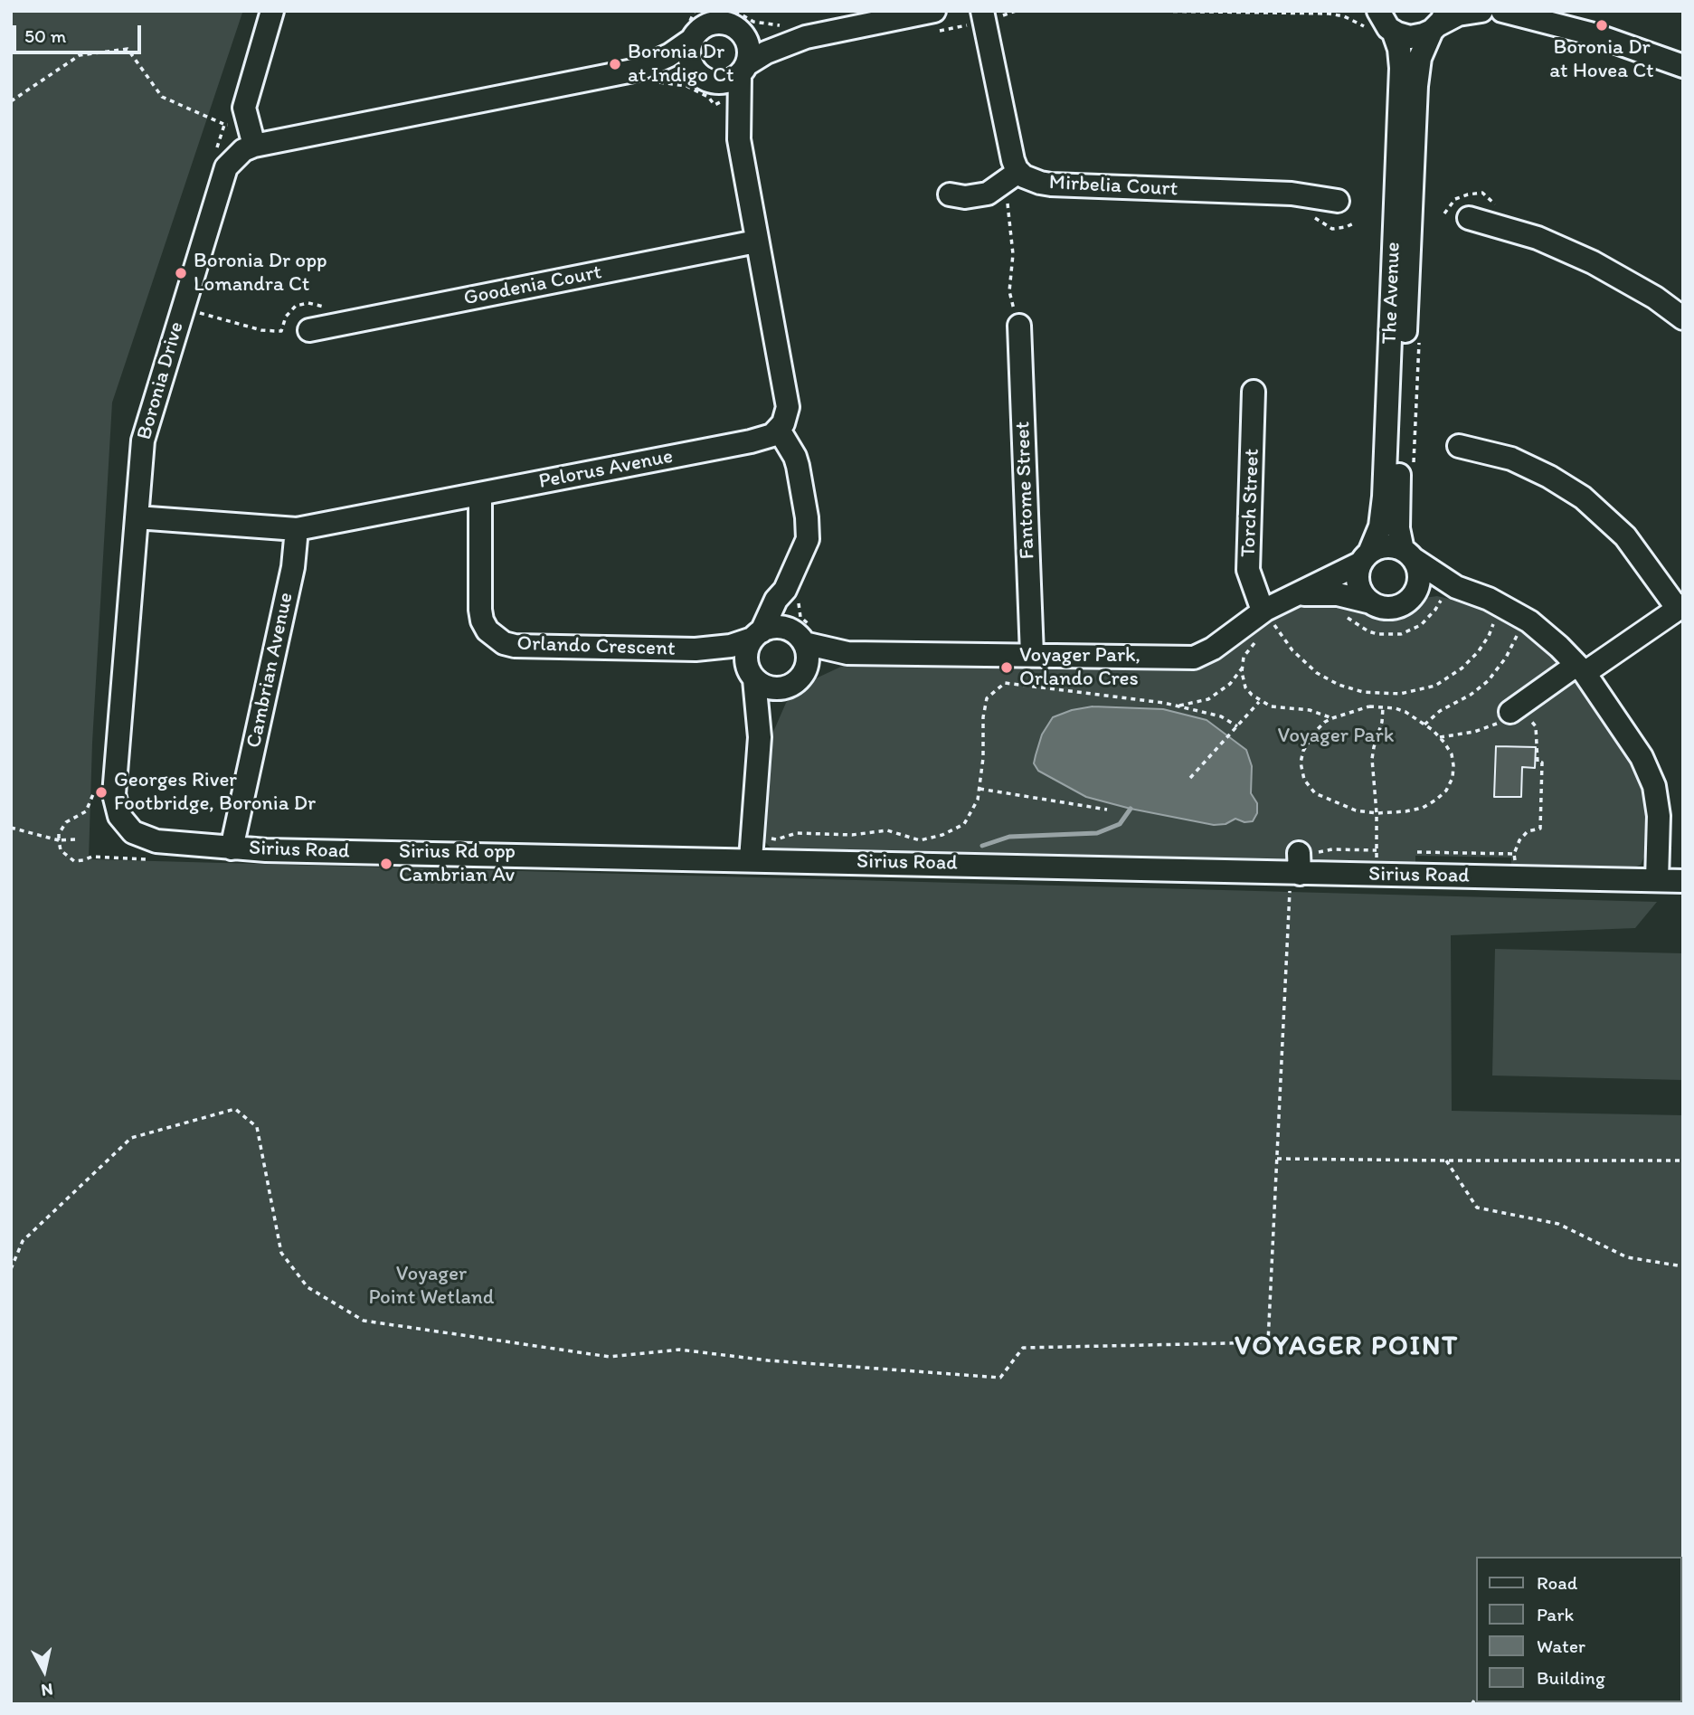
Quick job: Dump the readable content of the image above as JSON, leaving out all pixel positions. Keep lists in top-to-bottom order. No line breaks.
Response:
{"streets":{"street":["Mirbelia Court","Goodenia Court","The Avenue","Boronia Drive","Pelorus Avenue","Fantome Street","Torch Street","Orlando Crescent","Cambrian Avenue","Sirius Road"]},"crossings":[["Boronia Drive","Pelorus Avenue"],["Boronia Drive","Sirius Road"],["Pelorus Avenue","Orlando Crescent"],["Pelorus Avenue","Cambrian Avenue"],["Cambrian Avenue","Sirius Road"]],"districts":["VOYAGER POINT"],"parks":["Voyager Park","Voyager Point Wetland"],"places":["Boronia Dr at Hovea Ct","Boronia Dr at Indigo Ct","Boronia Dr opp Lomandra Ct","Voyager Park, Orlando Cres","Georges River Footbridge, Boronia Dr","Sirius Rd opp Cambrian Av"],"legend":["Road","Park","Water","Building"],"scale_bar":"50 m","north":"bottom"}
